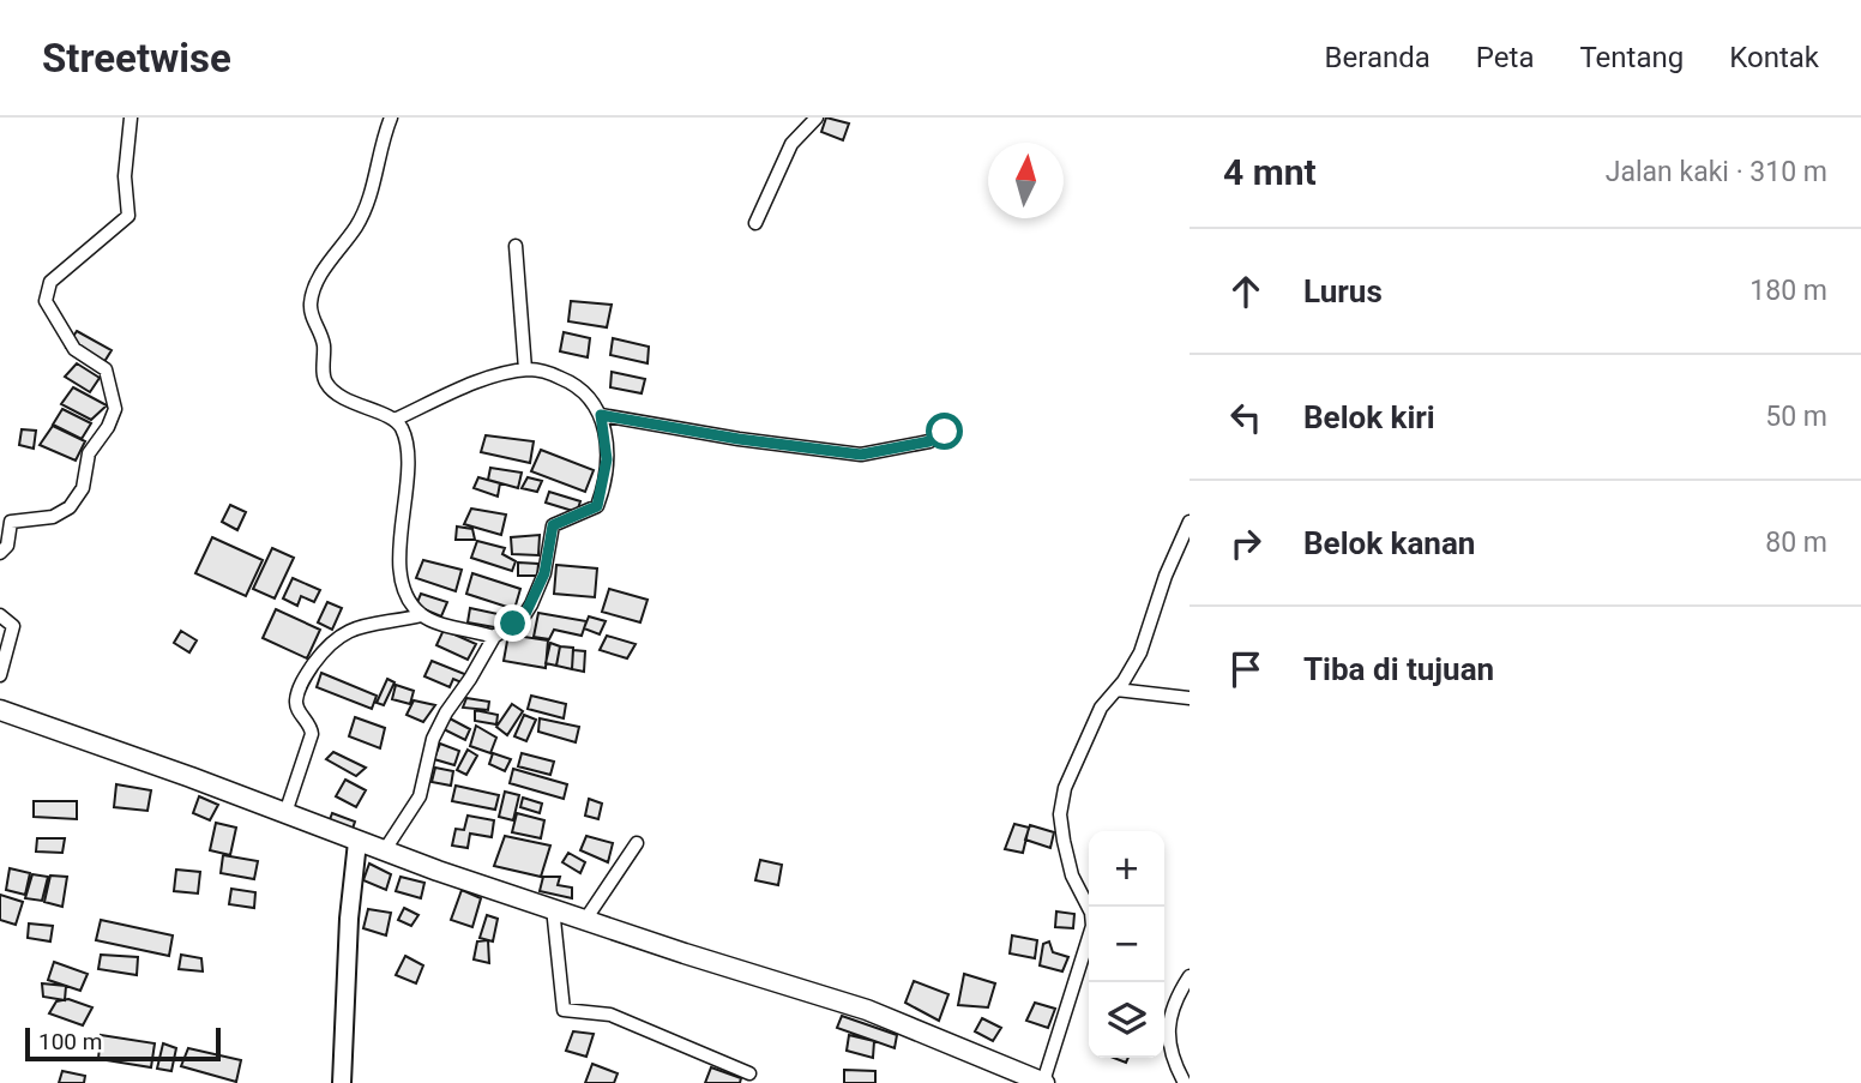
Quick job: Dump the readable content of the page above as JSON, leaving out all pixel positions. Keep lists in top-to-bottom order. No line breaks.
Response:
{"scale_bar":"100 m","north":"top","page":{"header":"Streetwise","nav":["Beranda","Peta","Tentang","Kontak"],"heading":["4 mnt","Jalan kaki · 310 m"],"list":[["Lurus","180 m"],["Belok kiri","50 m"],["Belok kanan","80 m"],"Tiba di tujuan"],"map_buttons":["+","−"],"scale":"100 m"}}
